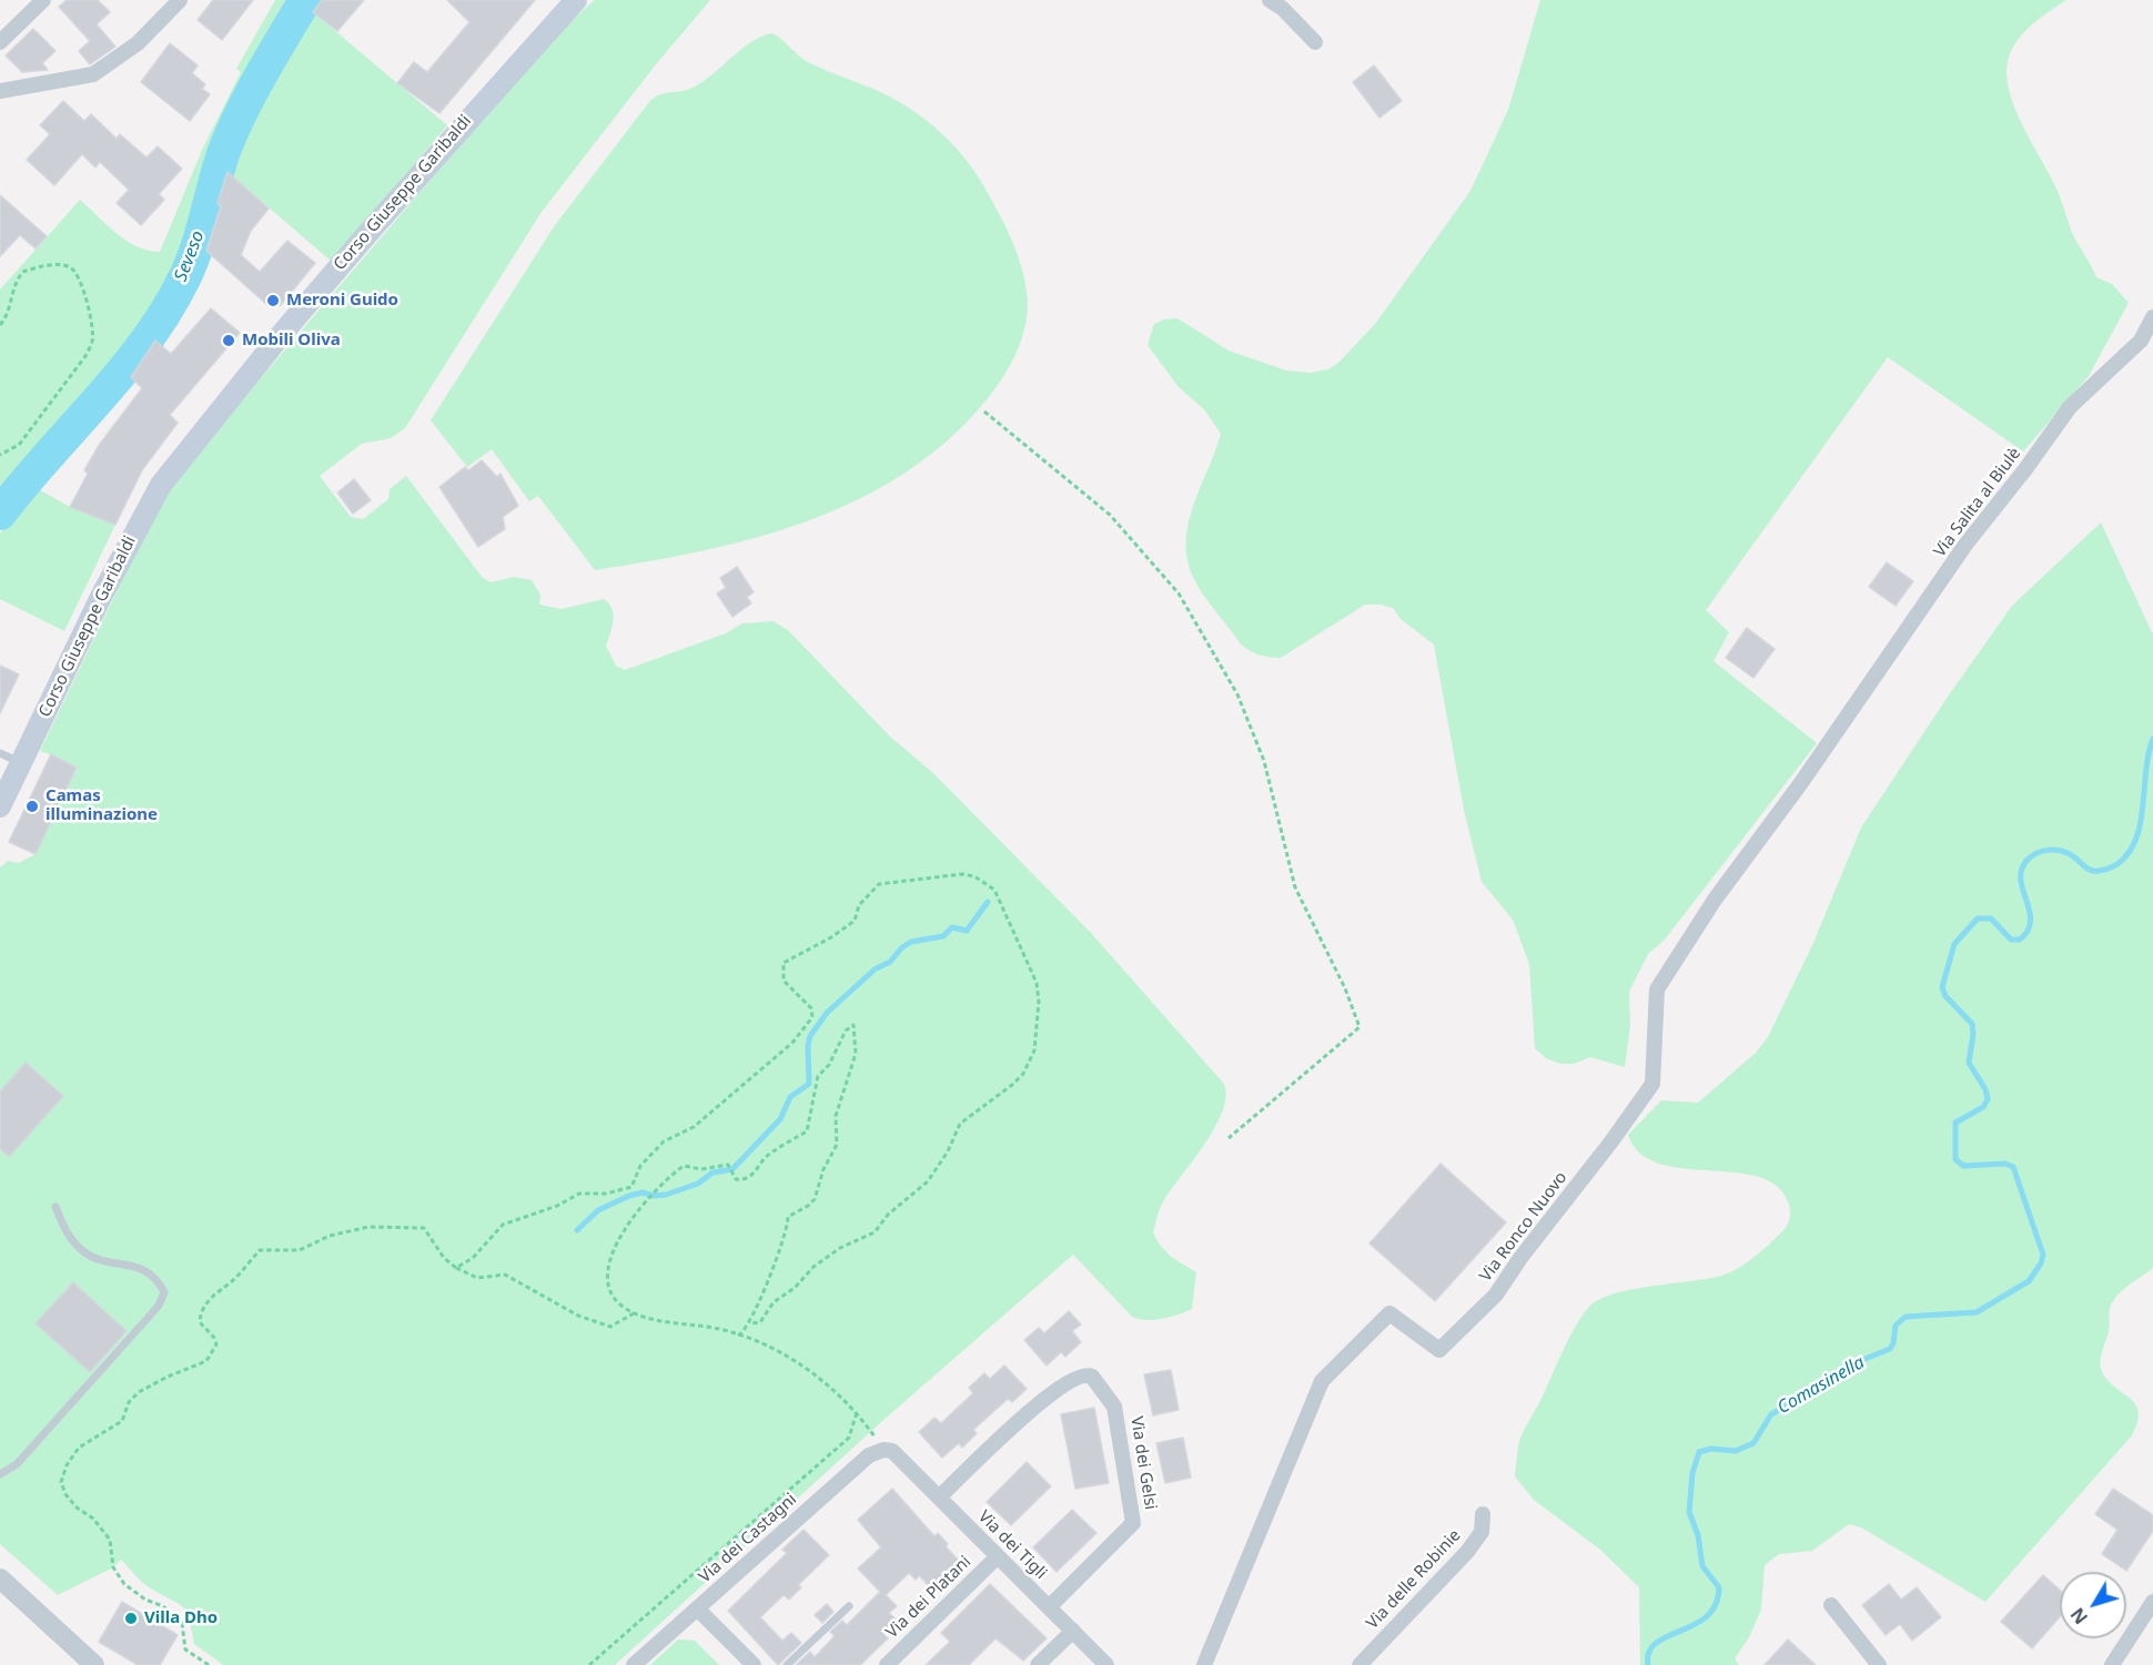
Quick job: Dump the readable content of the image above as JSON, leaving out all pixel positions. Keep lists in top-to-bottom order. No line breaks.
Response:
{"streets":{"main road":["Corso Giuseppe Garibaldi"],"street":["Via Salita al Biulè","Via Ronco Nuovo","Via dei Gelsi","Via dei Castagni","Via dei Tigli","Via delle Robinie","Via dei Platani"]},"crossings":[["Via Salita al Biulè","Via Ronco Nuovo"],["Via dei Gelsi","Via dei Tigli"],["Via dei Castagni","Via dei Tigli"],["Via dei Tigli","Via dei Platani"]],"water":["Seveso","Comasinella"],"places":["Meroni Guido","Mobili Oliva","Camas illuminazione","Villa Dho"],"north":"bottom left"}
